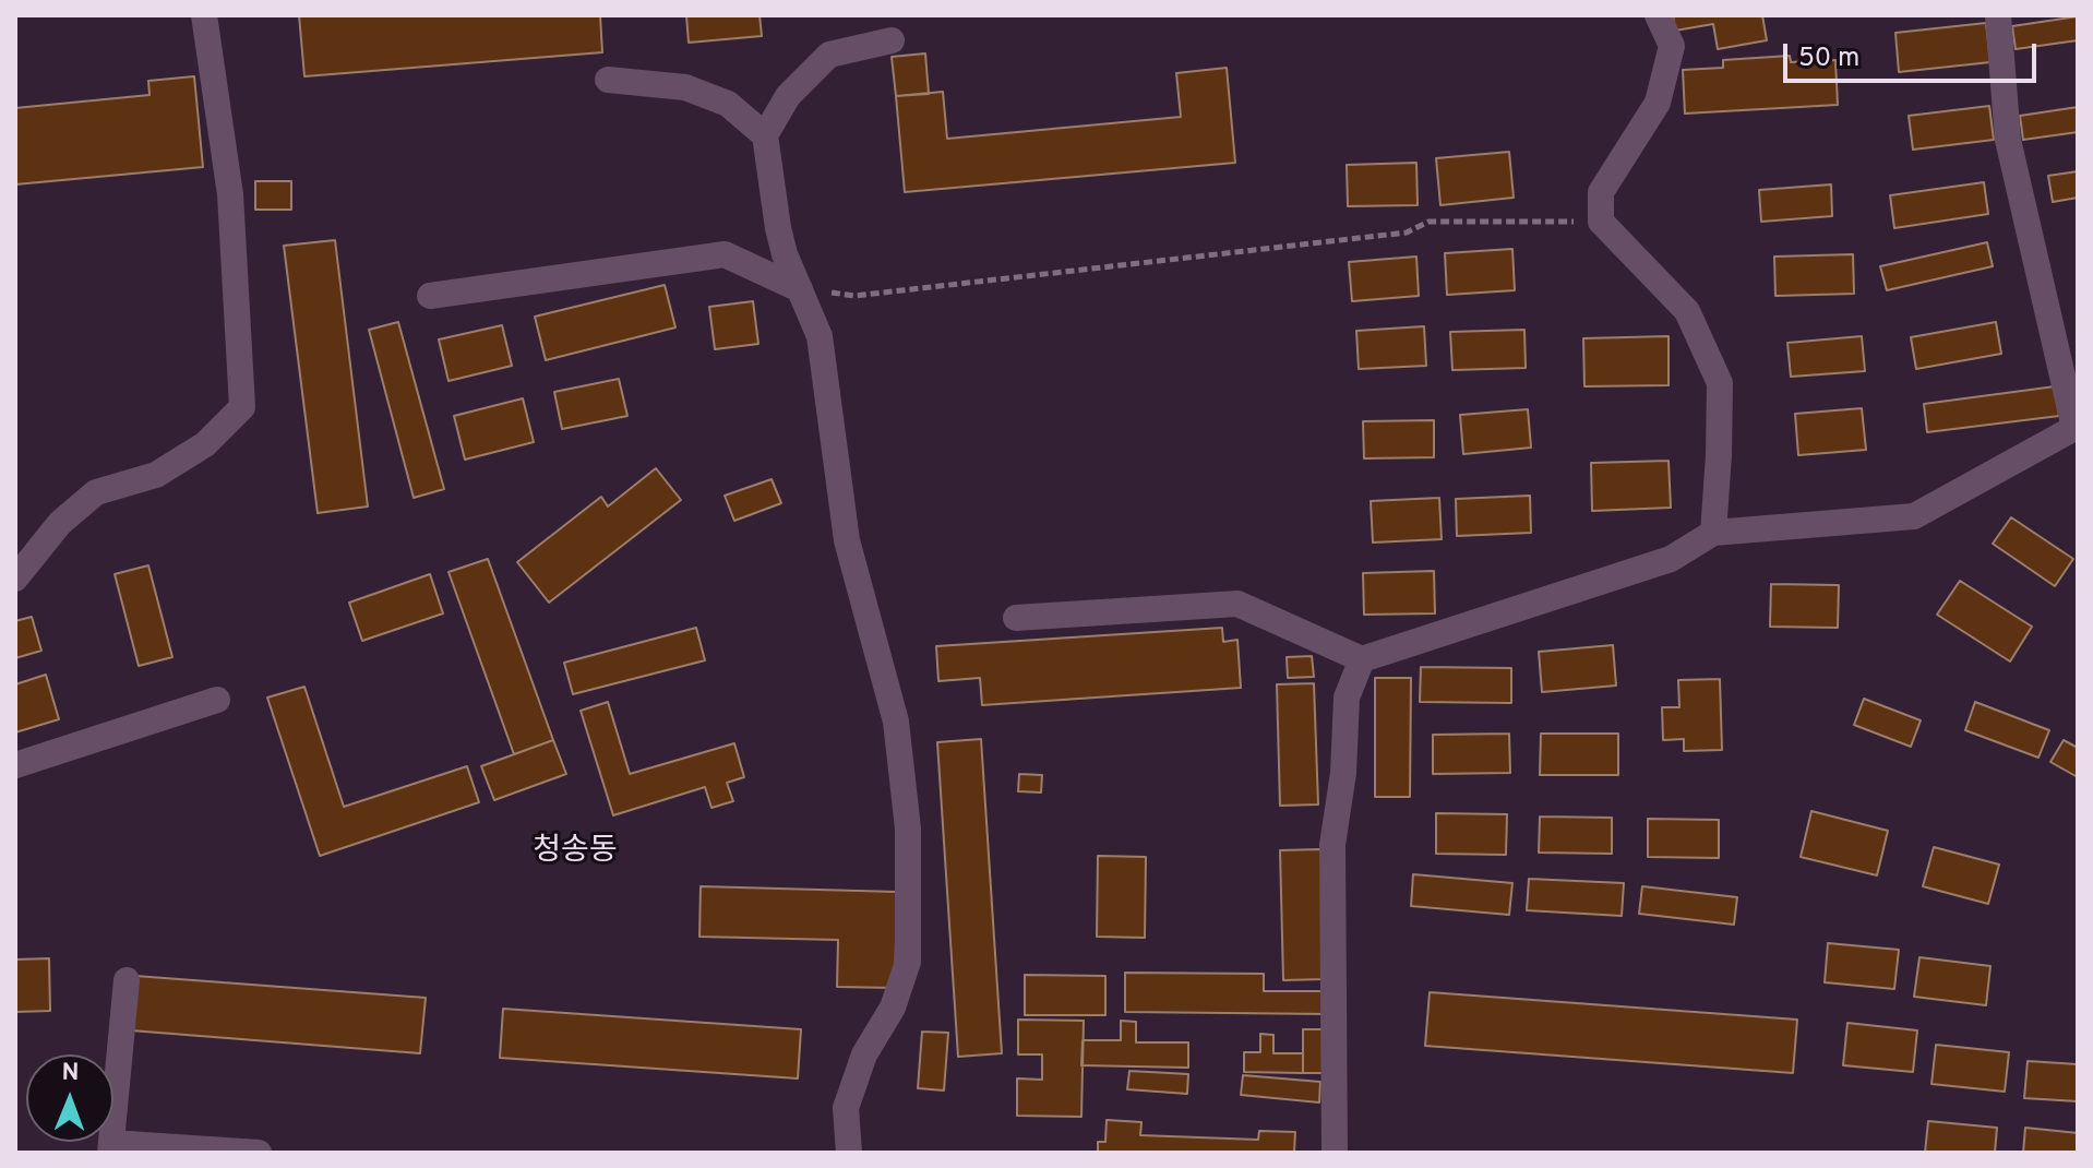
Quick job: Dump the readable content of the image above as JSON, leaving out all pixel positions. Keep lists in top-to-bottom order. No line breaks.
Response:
{"districts":["청송동"],"scale_bar":"50 m","north":"top"}
